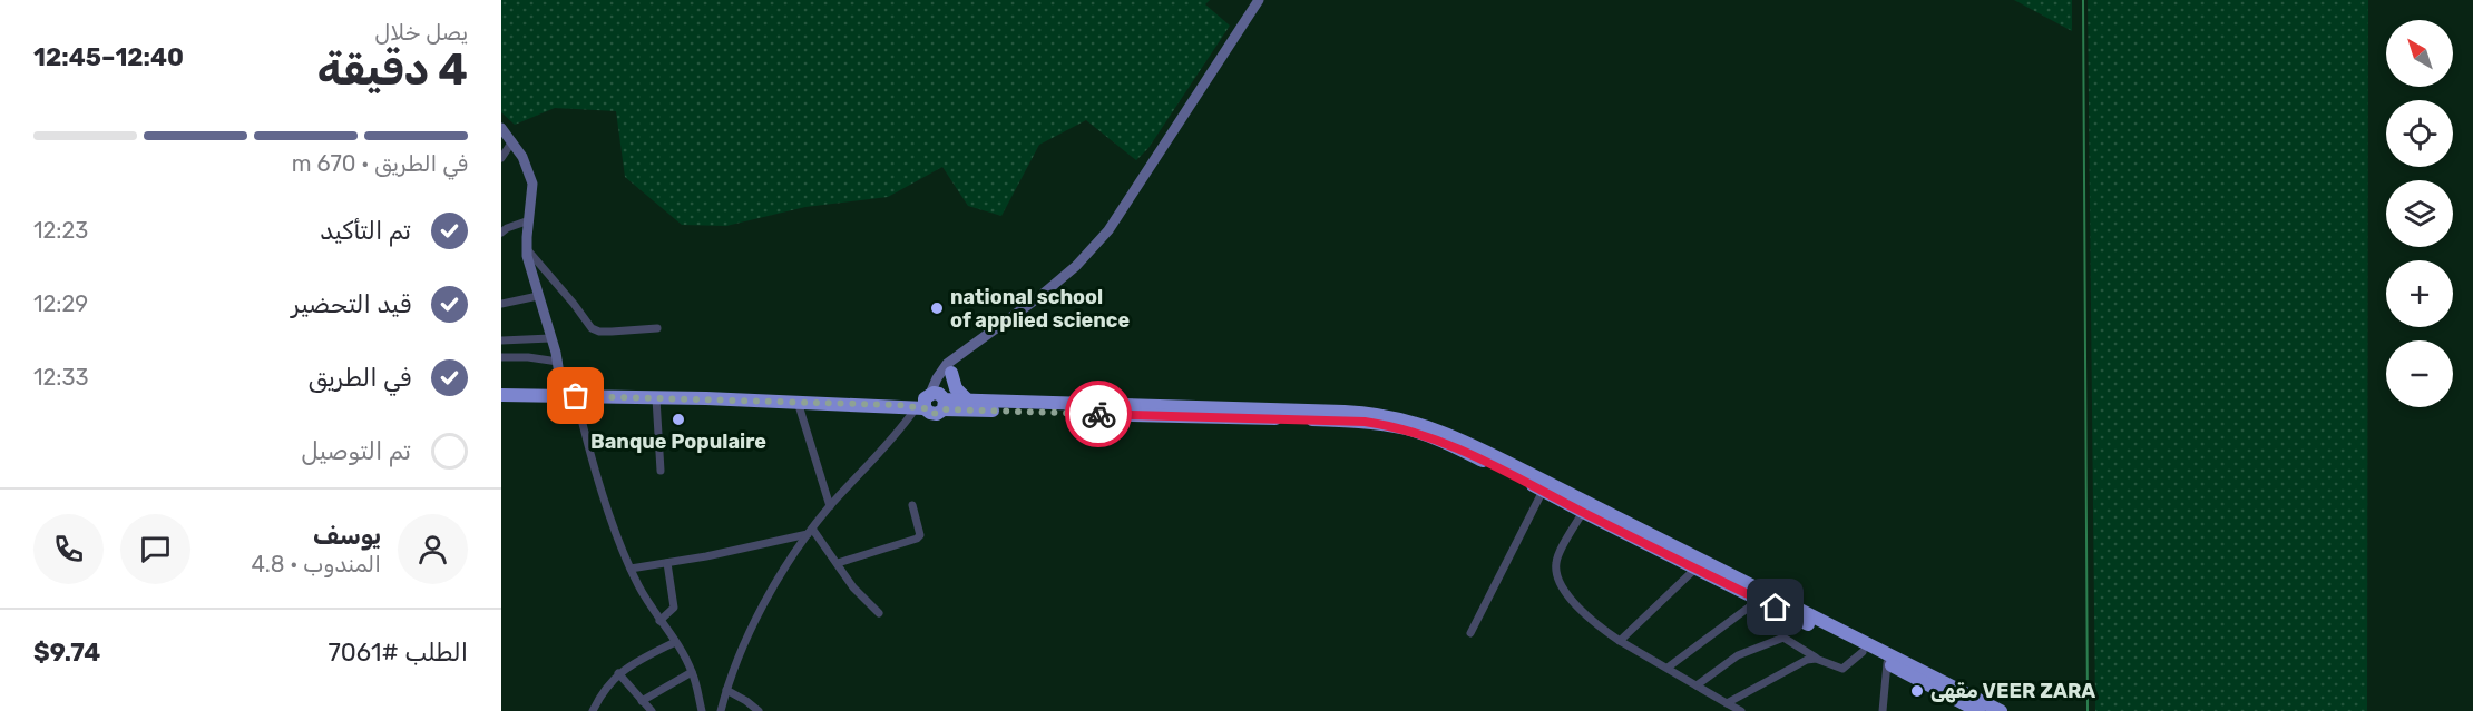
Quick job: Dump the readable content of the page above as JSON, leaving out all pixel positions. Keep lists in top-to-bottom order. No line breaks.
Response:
{"places":["national school of applied science","Banque Populaire","مقهى VEER ZARA"],"north":"top left","page":{"heading":["4 دقيقة","يصل خلال","12:40–12:45"],"panel":["يوسف","المندوب · 4.8","الطلب #7061","$9.74"],"map_buttons":["+","−"],"bar":"في الطريق · 670 m","list":[["تم التأكيد","12:23"],["قيد التحضير","12:29"],["في الطريق","12:33"],"تم التوصيل"]}}
